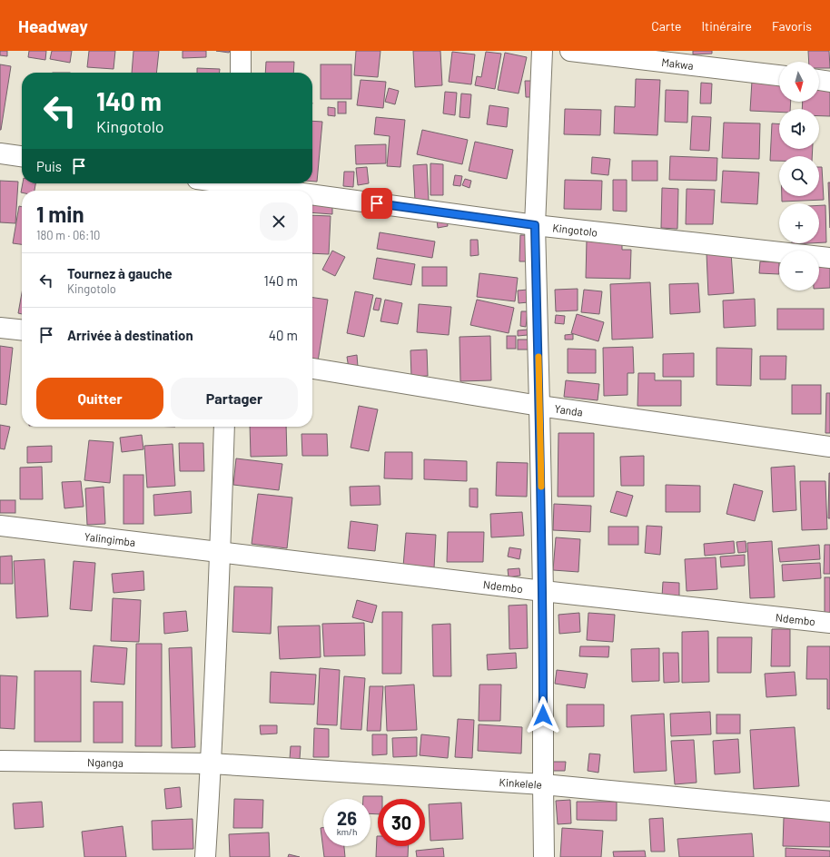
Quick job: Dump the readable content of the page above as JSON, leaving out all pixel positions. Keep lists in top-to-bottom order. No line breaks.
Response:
{"streets":{"street":["Makwa","Kingotolo","Yanda","Yalingimba","Ndembo","Nganga","Kinkelele"]},"crossings":[["Yalingimba","Ndembo"],["Nganga","Kinkelele"]],"north":"bottom","page":{"header":"Headway","nav":["Carte","Itinéraire","Favoris"],"map_buttons":["+","−"],"turn":["140 m","Kingotolo"],"then":"Puis","heading":["1 min","180 m · 06:10"],"list":[{"name":"Tournez à gauche","note":"Kingotolo","value":"140 m"},{"name":"Arrivée à destination","value":"40 m"}],"buttons":["Quitter","Partager"],"speed":"26 km/h","limit":"30"}}
